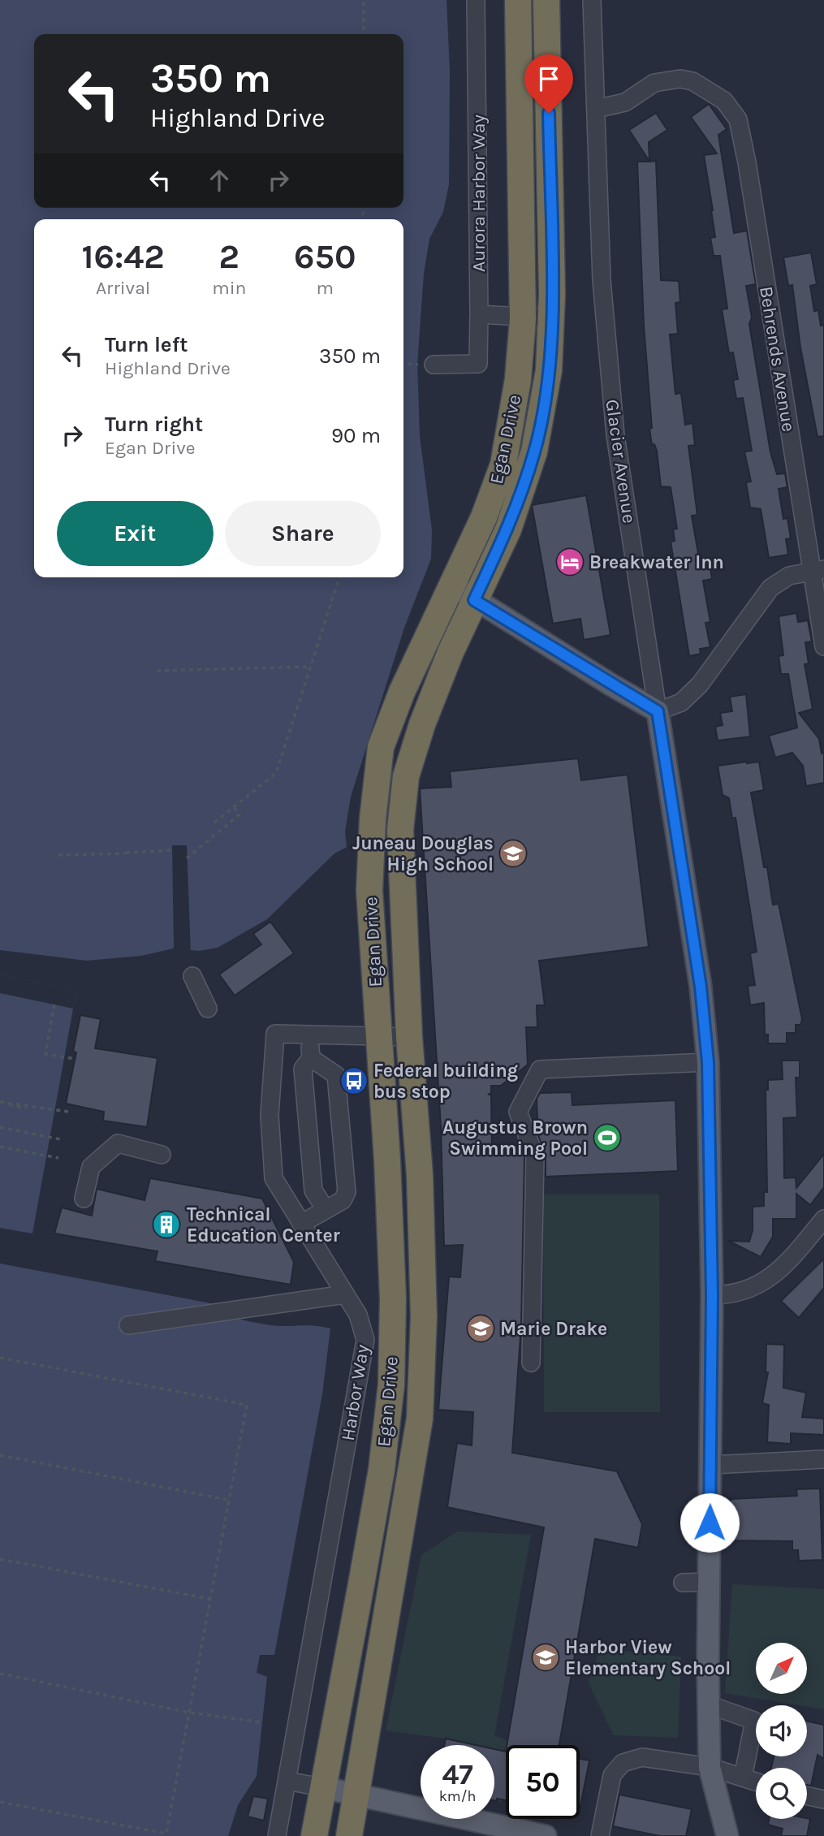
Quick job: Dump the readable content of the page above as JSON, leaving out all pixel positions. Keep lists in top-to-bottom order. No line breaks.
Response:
{"streets":{"highway":["Egan Drive"],"main road":["Glacier Avenue"],"street":["Aurora Harbor Way","Behrends Avenue","Harbor Way"]},"crossings":[["Behrends Avenue","Glacier Avenue"],["Egan Drive","Harbor Way"]],"places":{"hotel":["Breakwater Inn"],"school or university":["Juneau Douglas High School","Marie Drake","Harbor View Elementary School"],"bus stop":["Federal building bus stop"],"sports":["Augustus Brown Swimming Pool"],"building":["Technical Education Center"]},"north":"top right","page":{"turn":["350 m","Highland Drive"],"eta":["16:42","Arrival","2","min","650","m"],"list":[{"name":"Turn left","note":"Highland Drive","value":"350 m"},{"name":"Turn right","note":"Egan Drive","value":"90 m"}],"buttons":["Exit","Share"],"speed":"47 km/h","limit":"50"}}
